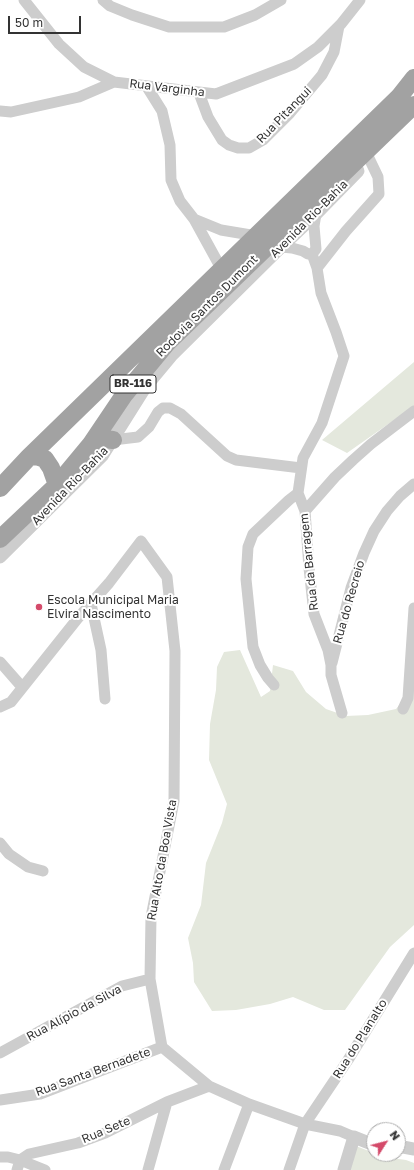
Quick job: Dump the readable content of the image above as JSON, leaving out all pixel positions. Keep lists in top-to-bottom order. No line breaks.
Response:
{"streets":{"highway":["Rodovia Santos Dumont","BR-116"],"street":["Rua Varginha","Rua Pitangui","Avenida Rio-Bahia","Rua da Barragem","Rua do Recreio","Rua Alto da Boa Vista","Rua Alípio da Silva","Rua do Planalto","Rua Santa Bernadete","Rua Sete"]},"crossings":[["Rua Varginha","Rua Pitangui"],["Avenida Rio-Bahia","Rodovia Santos Dumont"],["Avenida Rio-Bahia","Rua da Barragem"],["Rua da Barragem","Rua do Recreio"],["Rua Alto da Boa Vista","Rua Alípio da Silva"],["Rua Alto da Boa Vista","Rua Santa Bernadete"]],"places":["Escola Municipal Maria Elvira Nascimento"],"scale_bar":"50 m","north":"top right"}
